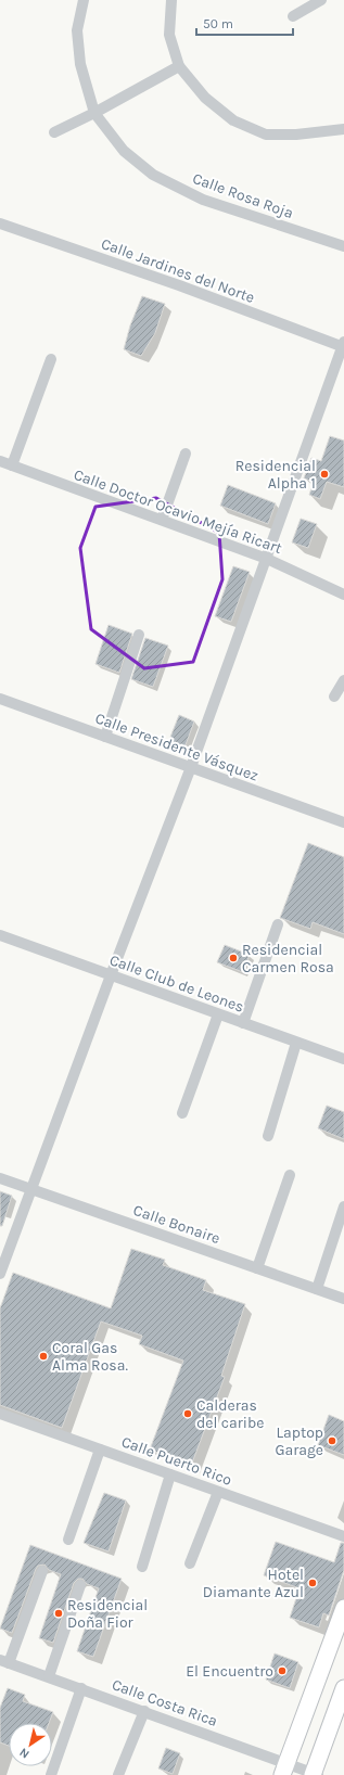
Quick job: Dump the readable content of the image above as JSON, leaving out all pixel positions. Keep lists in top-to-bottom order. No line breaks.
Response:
{"streets":{"street":["Calle Rosa Roja","Calle Jardines del Norte","Calle Doctor Ocavio Mejía Ricart","Calle Presidente Vásquez","Calle Club de Leones","Calle Bonaire","Calle Puerto Rico","Calle Costa Rica"]},"places":["Residencial Alpha 1","Residencial Carmen Rosa","Coral Gas Alma Rosa.","Calderas del caribe","Laptop Garage","Hotel Diamante Azul","Residencial Doña Fior","El Encuentro"],"scale_bar":"50 m","north":"bottom left"}
